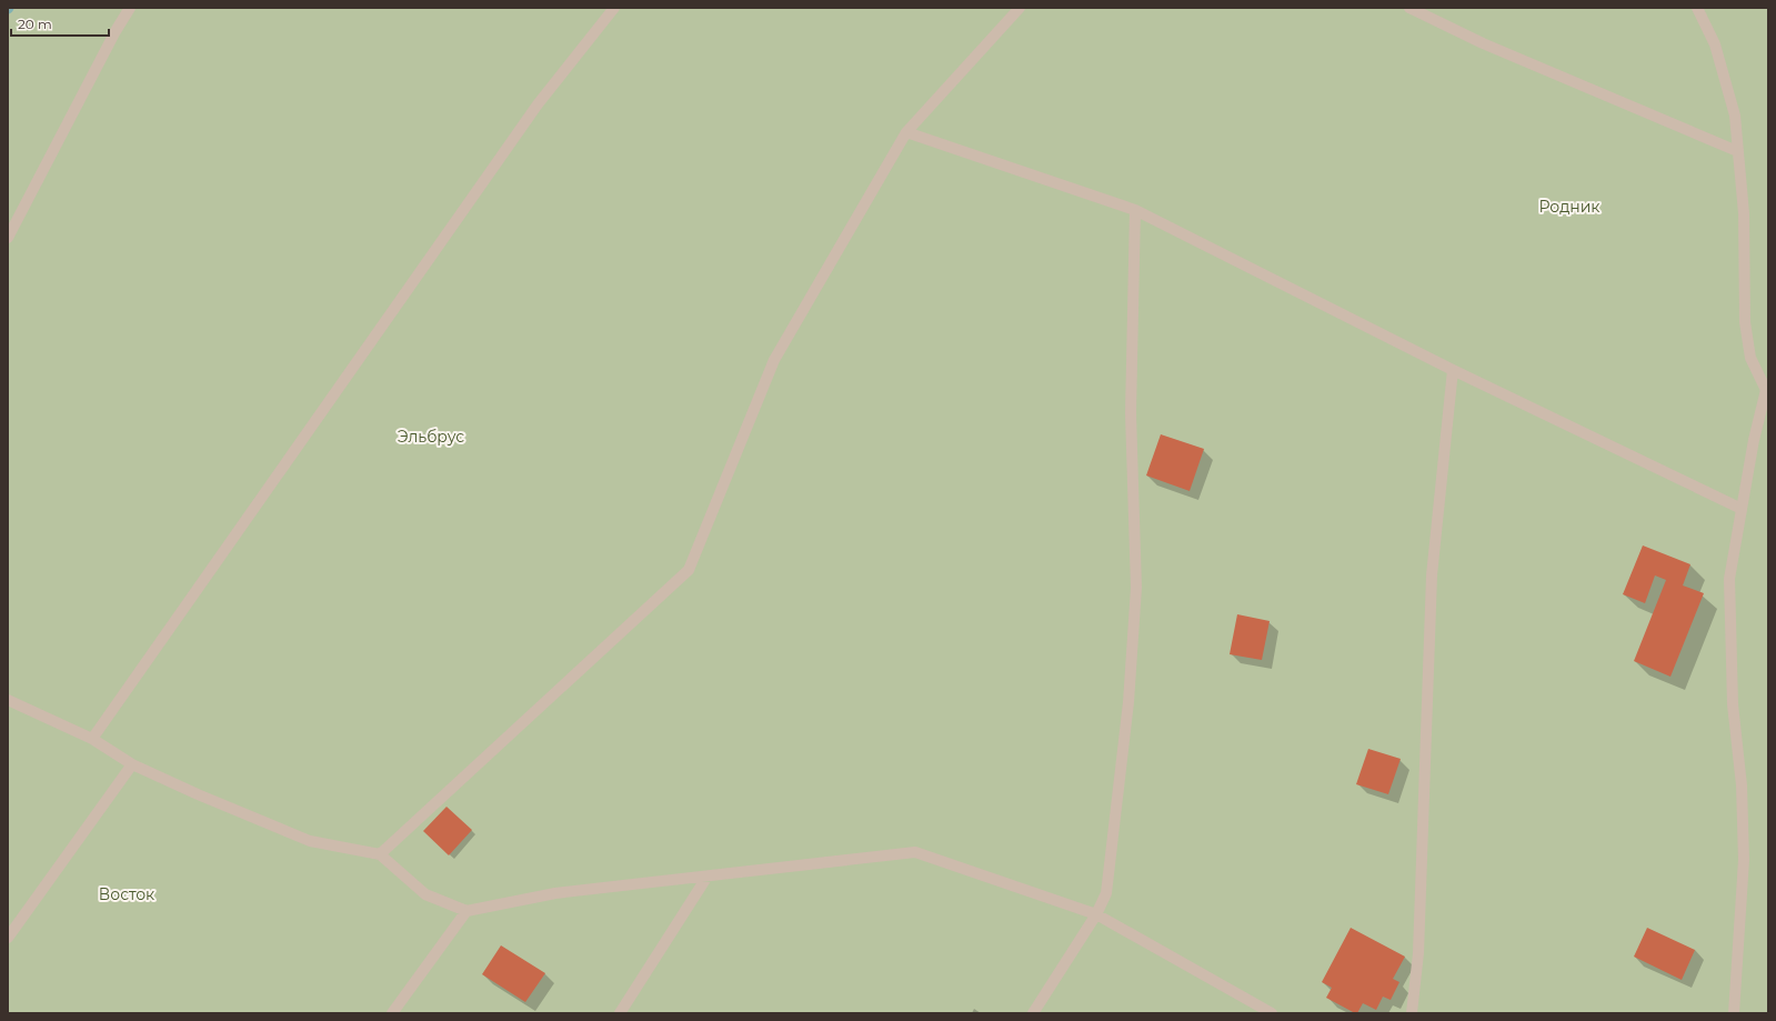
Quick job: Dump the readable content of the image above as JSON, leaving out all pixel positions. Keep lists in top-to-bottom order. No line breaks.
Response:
{"parks":["Родник","Эльбрус","Восток"],"scale_bar":"20 m"}
